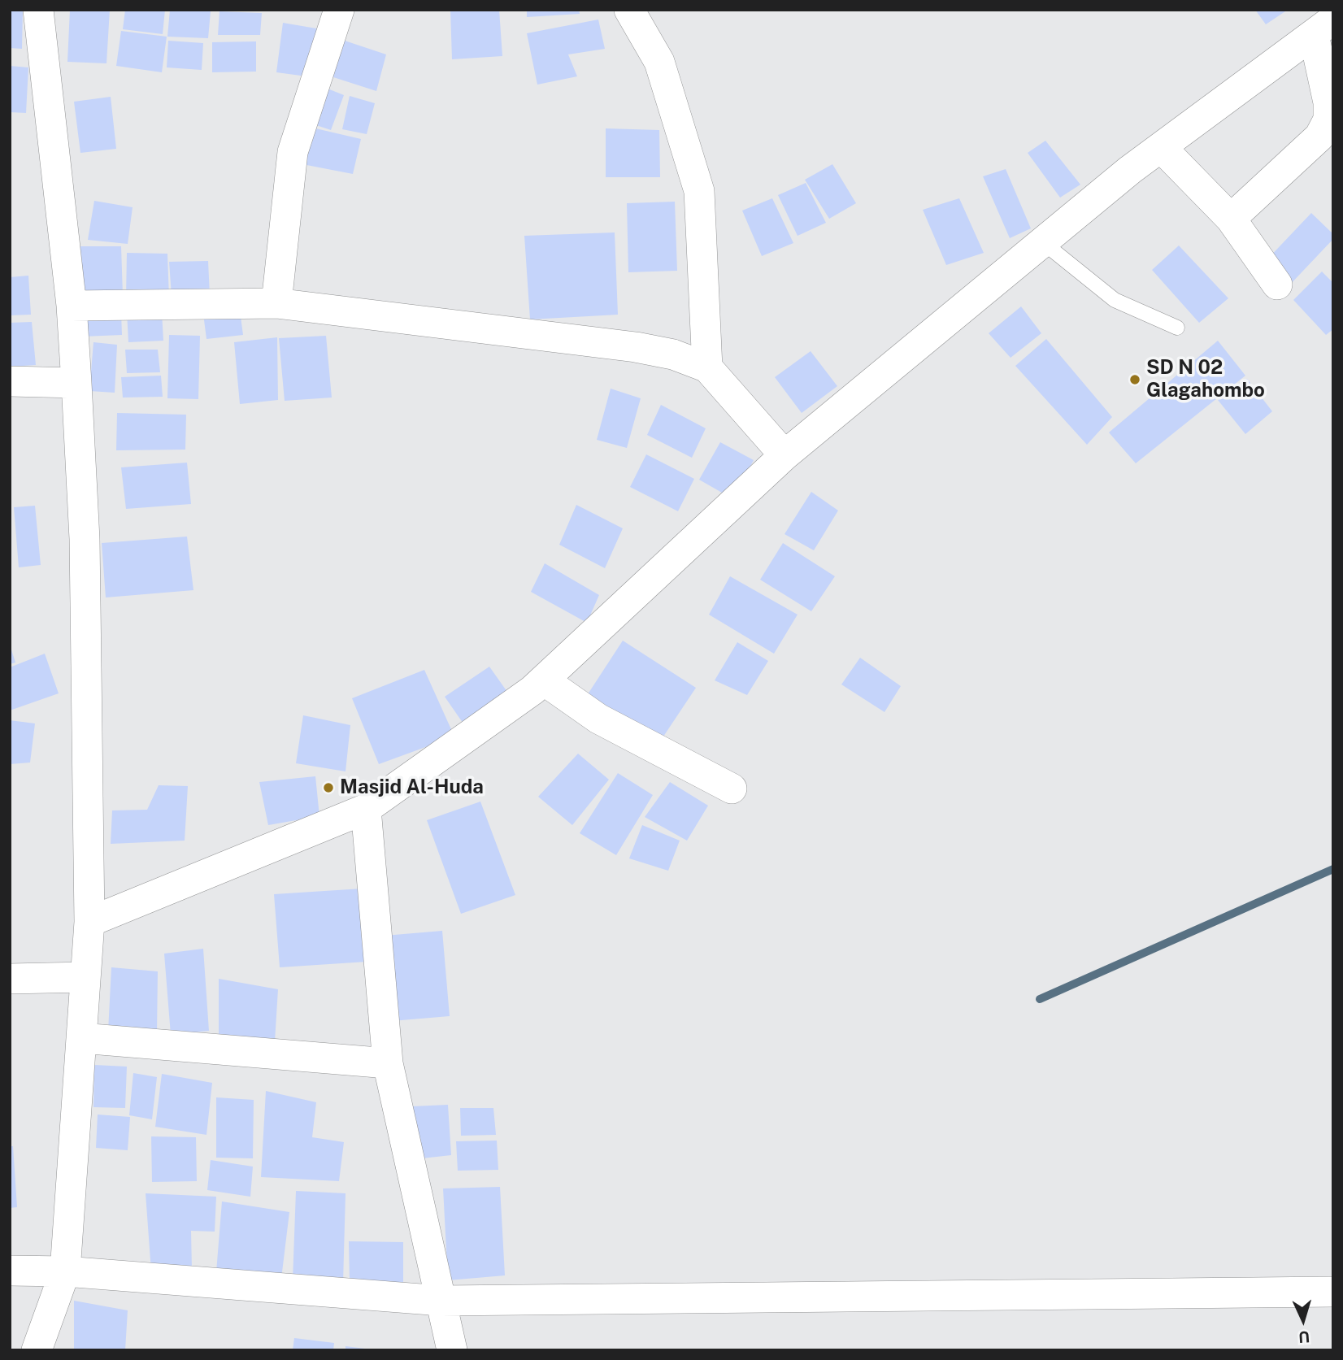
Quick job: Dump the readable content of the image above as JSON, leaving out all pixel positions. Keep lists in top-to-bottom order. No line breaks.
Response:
{"places":["SD N 02 Glagahombo","Masjid Al-Huda"],"north":"bottom"}
